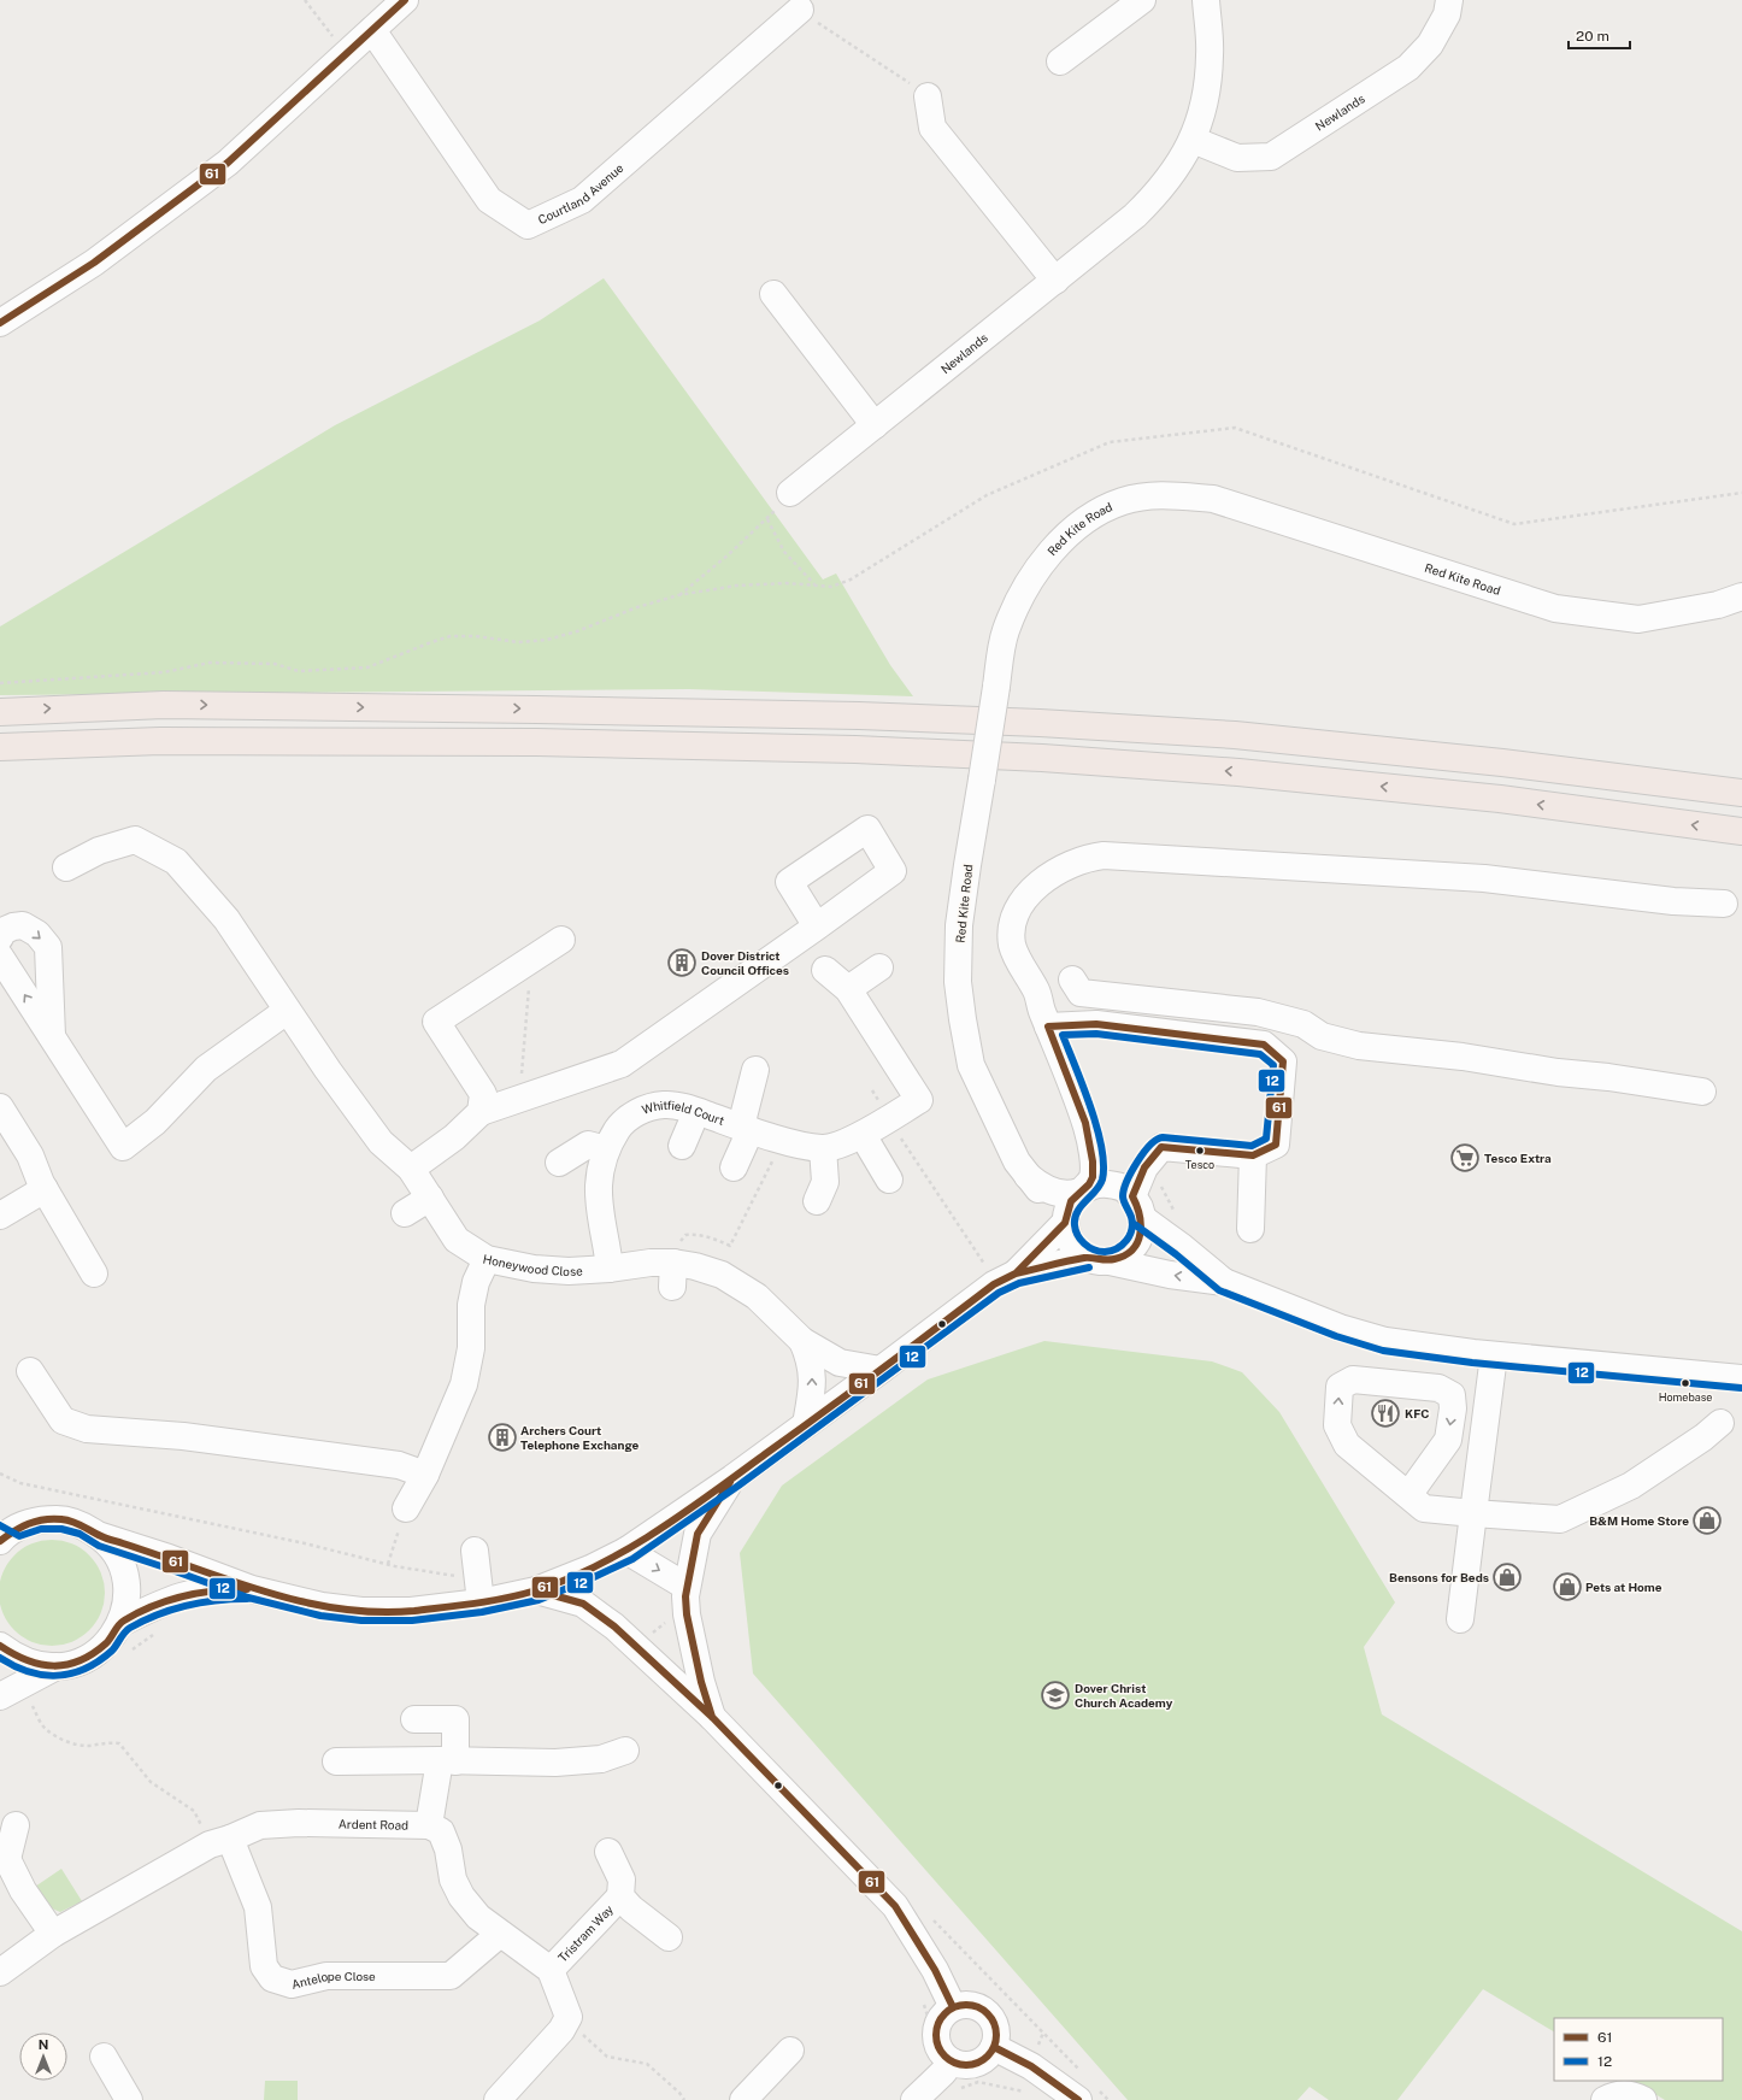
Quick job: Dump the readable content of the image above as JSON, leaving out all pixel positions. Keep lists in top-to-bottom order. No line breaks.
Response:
{"streets":{"street":["Newlands","Courtland Avenue","Red Kite Road","Whitfield Court","Honeywood Close","Ardent Road","Tristram Way","Antelope Close"]},"crossings":[["Whitfield Court","Honeywood Close"],["Ardent Road","Antelope Close"]],"places":{"building":["Dover District Council Offices","Archers Court Telephone Exchange"],"other":["Tesco","Homebase"],"supermarket":["Tesco Extra"],"restaurant":["KFC"],"shop":["B&M Home Store","Bensons for Beds","Pets at Home"],"school or university":["Dover Christ Church Academy"]},"lines":["transit line 61","transit line 12"],"legend":["61","12"],"scale_bar":"20 m","north":"top"}
